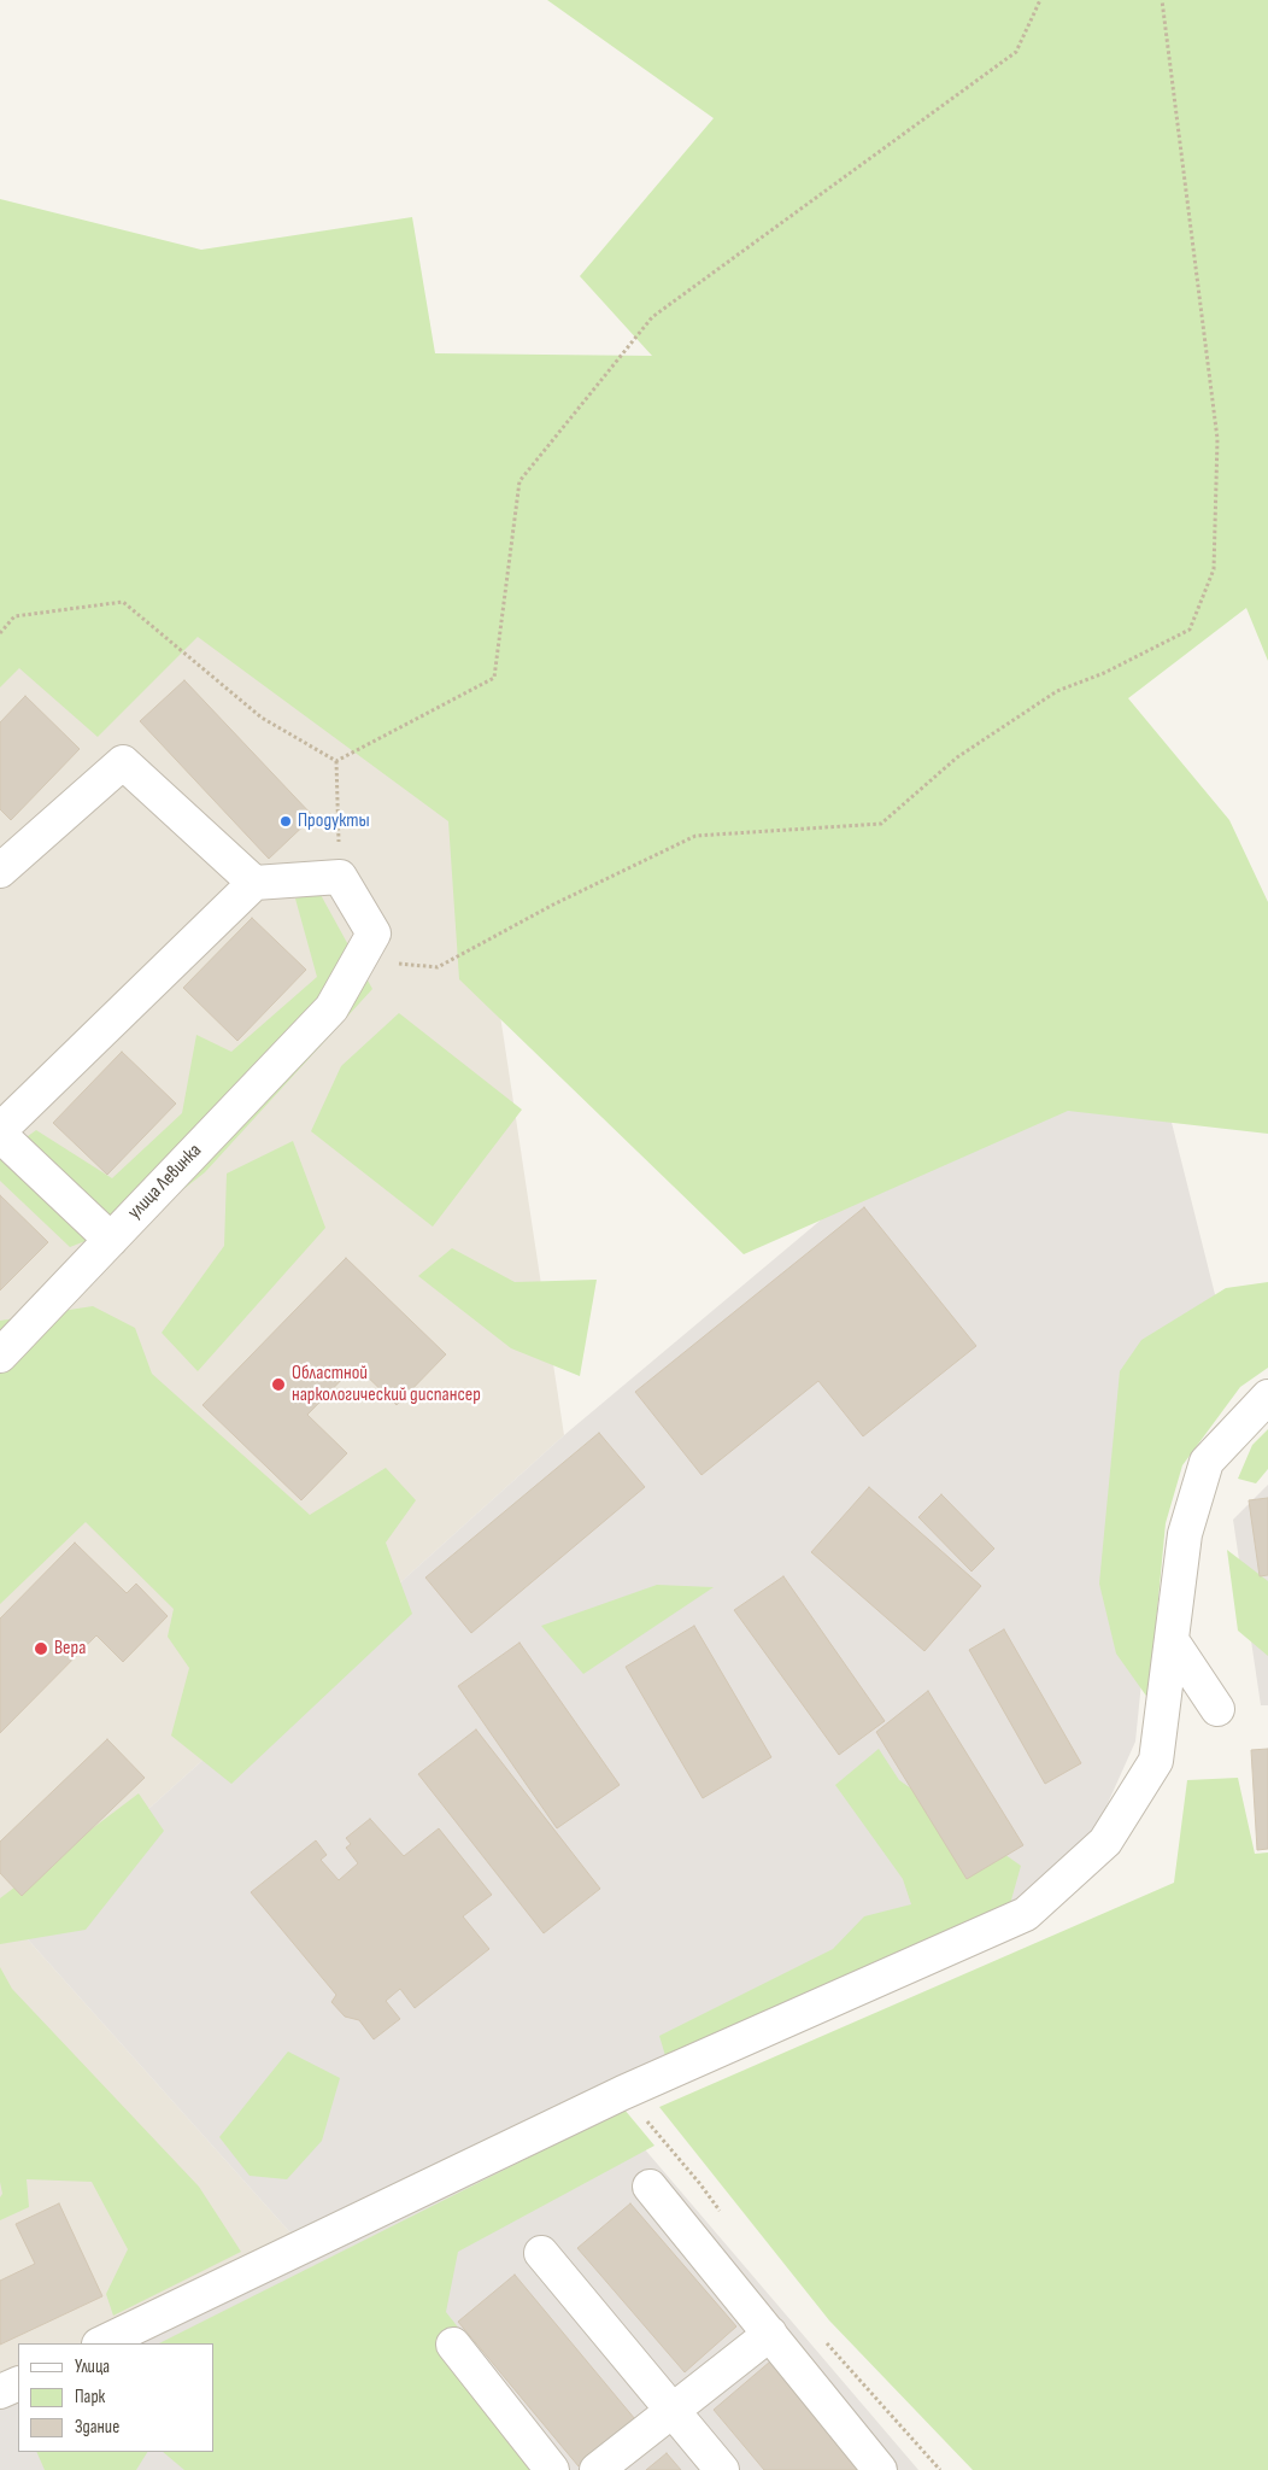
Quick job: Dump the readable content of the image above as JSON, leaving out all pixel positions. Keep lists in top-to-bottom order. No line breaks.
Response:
{"streets":{"street":["улица Левинка"]},"places":["Продукты","Областной наркологический диспансер","Вера"],"legend":["Улица","Парк","Здание"]}
